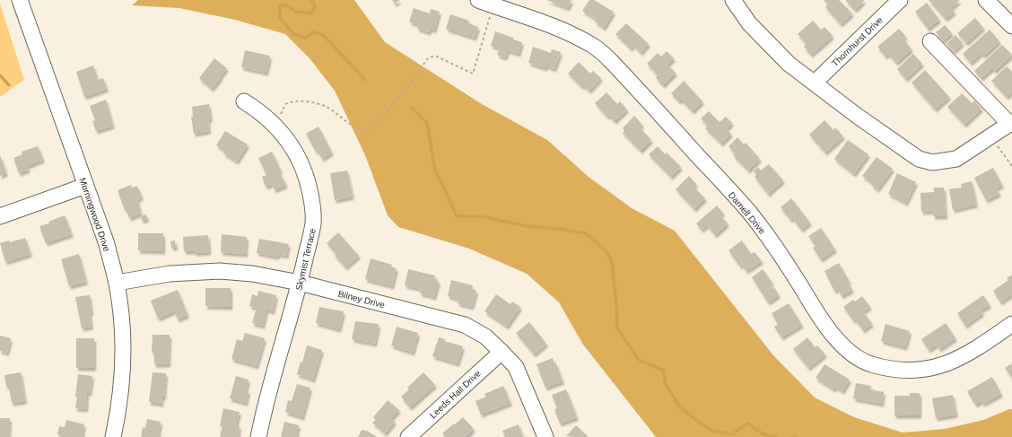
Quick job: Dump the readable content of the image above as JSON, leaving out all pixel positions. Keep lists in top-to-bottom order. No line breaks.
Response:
{"streets":{"street":["Thornhurst Drive","Darnell Drive","Morningwood Drive","Skymist Terrace","Bilney Drive","Leeds Hall Drive"]},"crossings":[["Morningwood Drive","Bilney Drive"],["Skymist Terrace","Bilney Drive"],["Bilney Drive","Leeds Hall Drive"]]}
